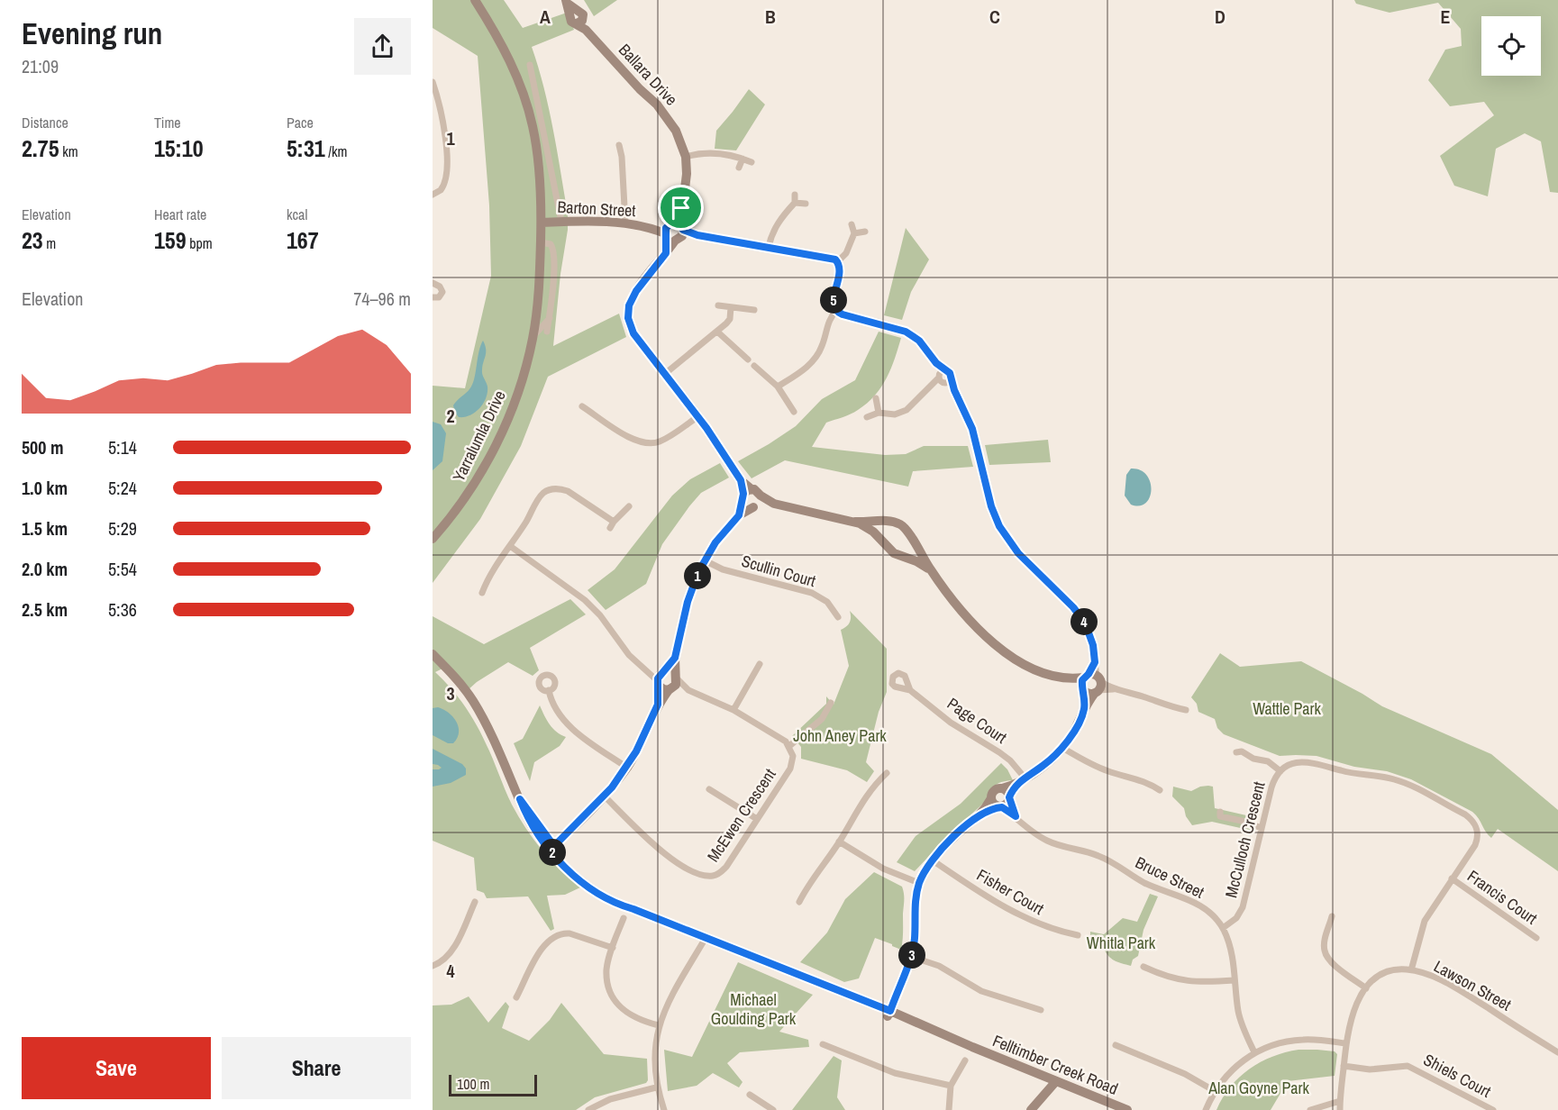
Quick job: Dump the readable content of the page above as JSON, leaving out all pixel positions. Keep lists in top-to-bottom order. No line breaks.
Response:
{"streets":{"street":["Ballara Drive","Barton Street","Yarralumla Drive","Scullin Court","Page Court","McEwen Crescent","McCulloch Crescent","Bruce Street","Fisher Court","Francis Court","Lawson Street","Felltimber Creek Road","Shiels Court"]},"crossings":[["Ballara Drive","Barton Street"],["Barton Street","Yarralumla Drive"],["McCulloch Crescent","Bruce Street"],["McCulloch Crescent","Francis Court"],["McCulloch Crescent","Lawson Street"],["Lawson Street","Shiels Court"]],"parks":["Wattle Park","John Aney Park","Whitla Park","Michael Goulding Park","Alan Goyne Park"],"scale_bar":"100 m","page":{"heading":["Evening run","21:09"],"stats":[["Distance","2.75 km"],["Time","15:10"],["Pace","5:31 /km"],["Elevation","23 m"],["Heart rate","159 bpm"],["kcal","167"]],"chart":["Elevation","74–96 m"],"pins":["5","1","4","2","3"],"list":[{"name":"500 m","note":"5:14"},{"name":"1.0 km","note":"5:24"},{"name":"1.5 km","note":"5:29"},{"name":"2.0 km","note":"5:54"},{"name":"2.5 km","note":"5:36"}],"buttons":["Save","Share"],"scale":"100 m"},"grid":{"columns":["A","B","C","D","E"],"rows":["1","2","3","4"]}}
